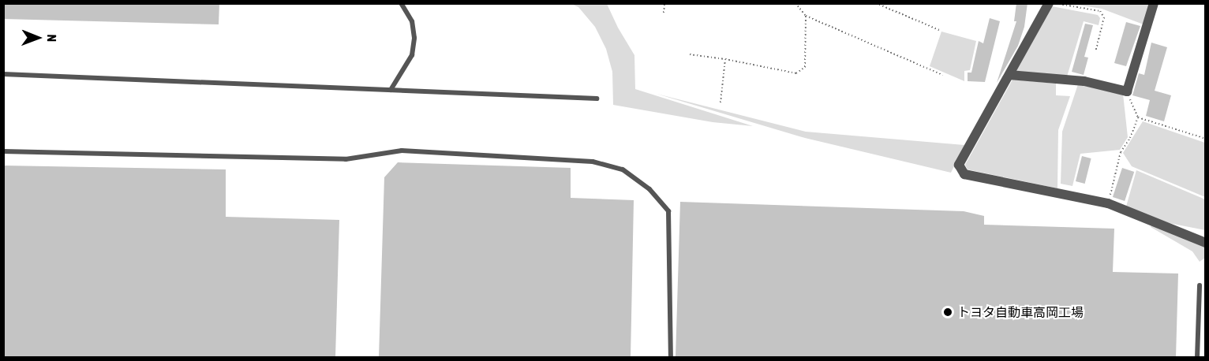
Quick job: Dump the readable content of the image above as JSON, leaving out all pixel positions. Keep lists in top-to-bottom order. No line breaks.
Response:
{"places":["トヨタ自動車高岡工場"],"north":"right"}
